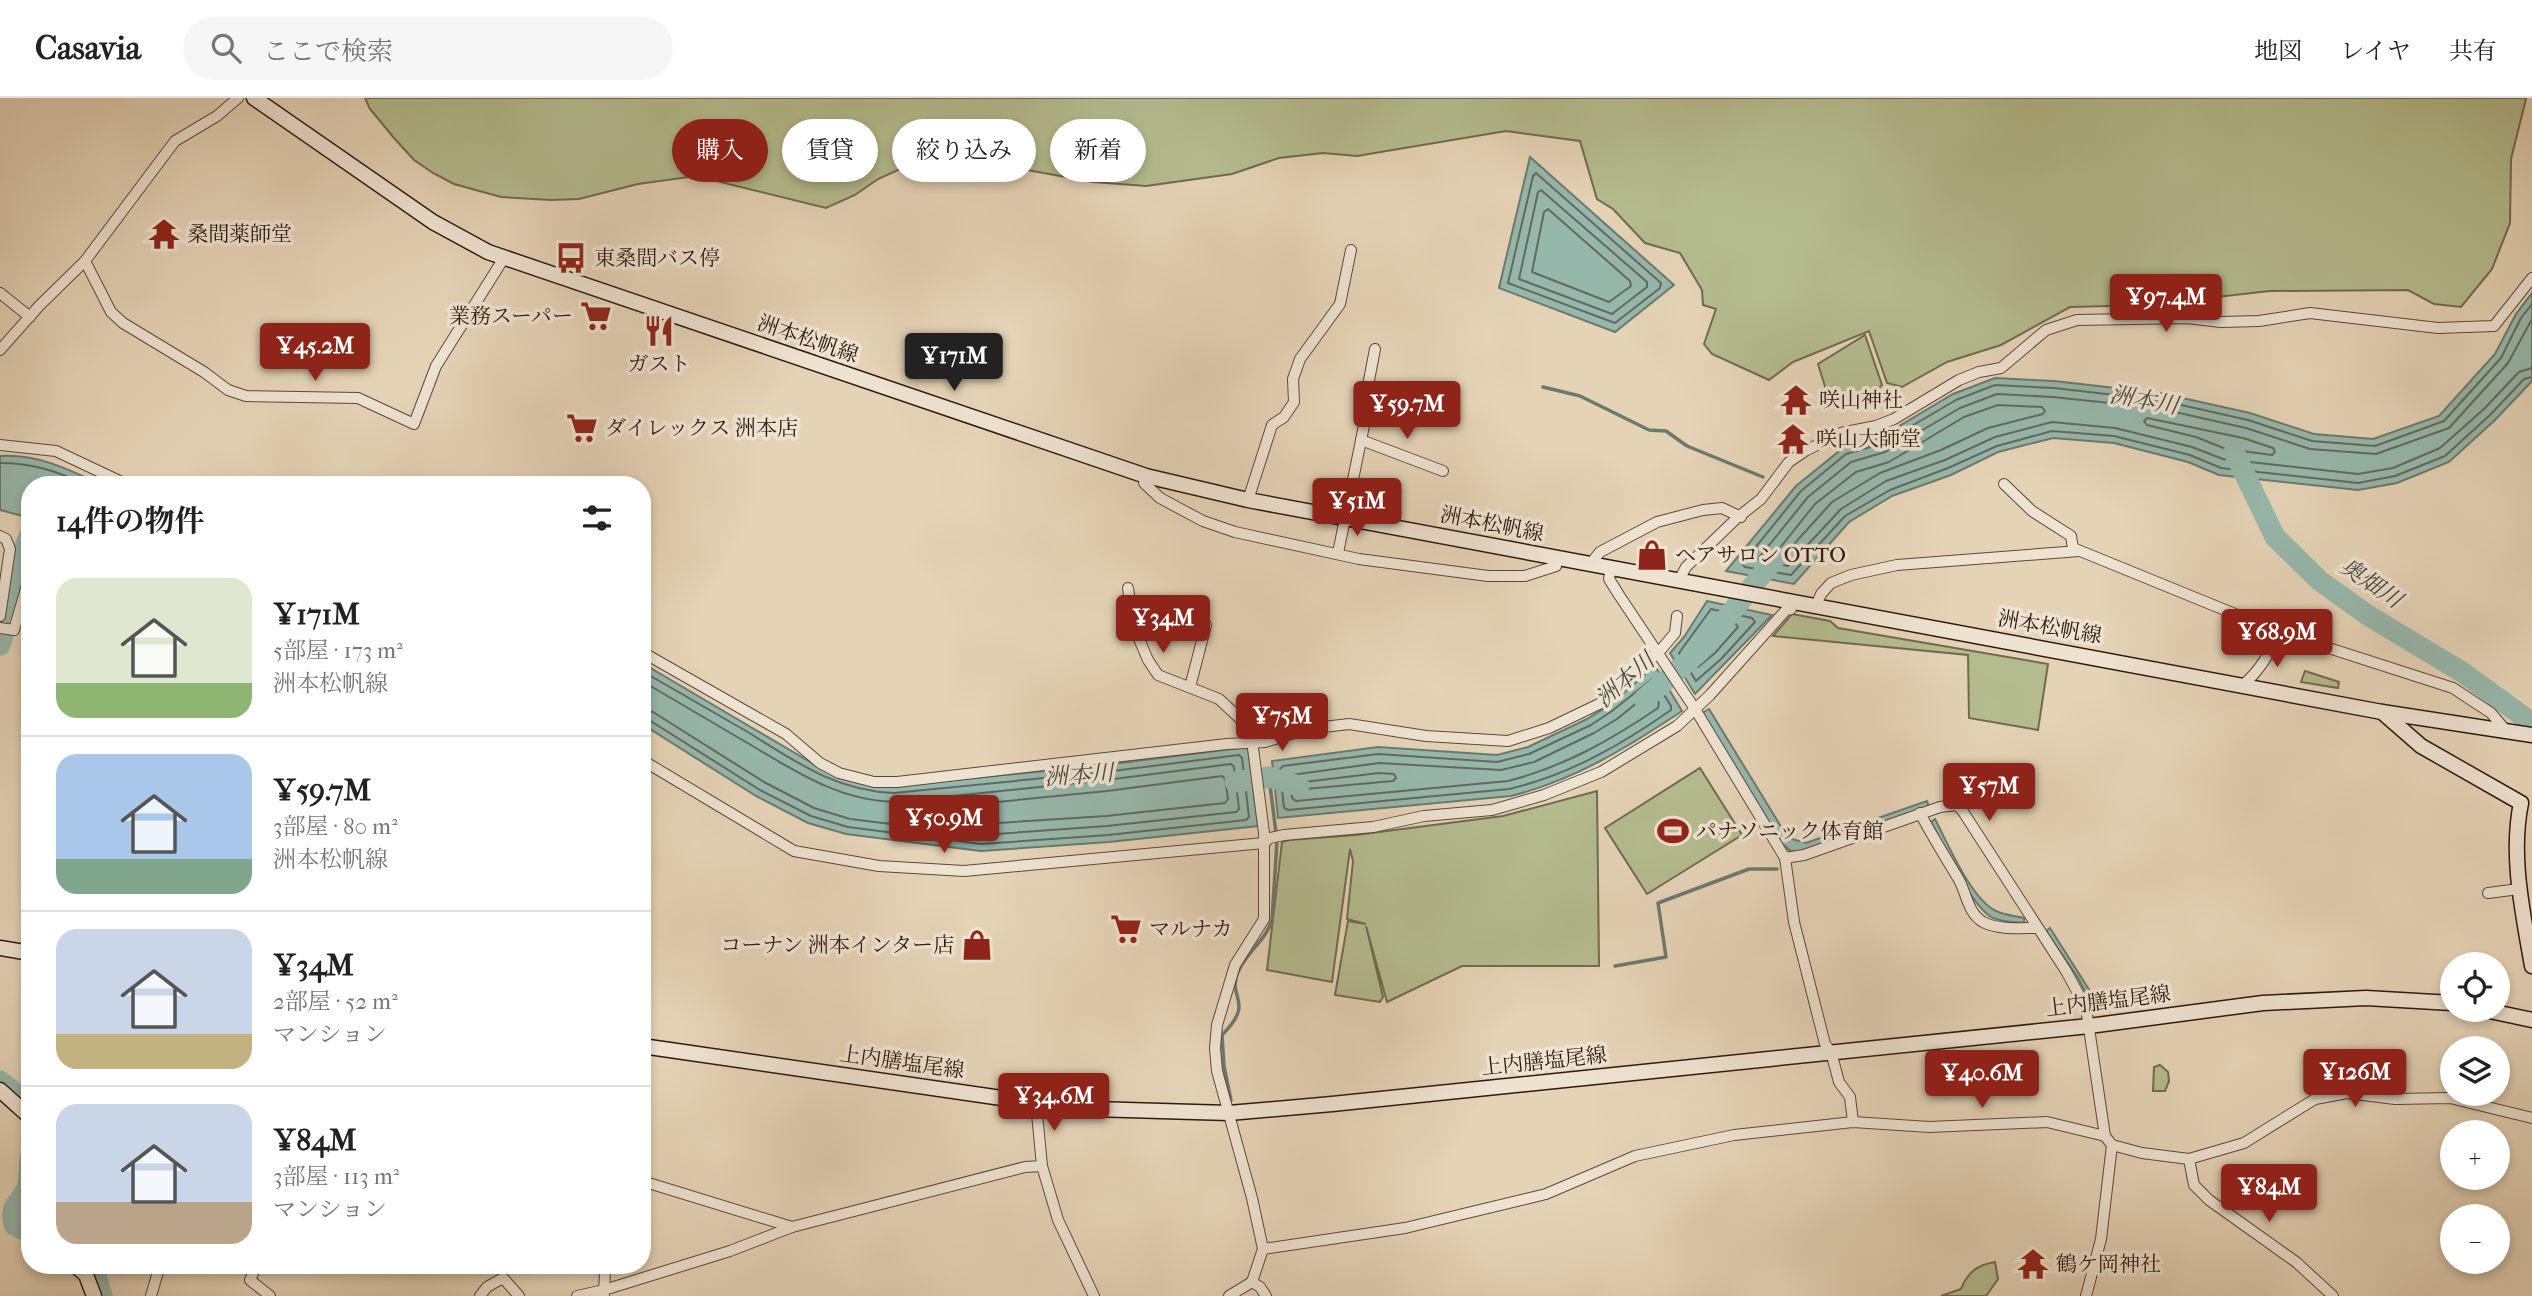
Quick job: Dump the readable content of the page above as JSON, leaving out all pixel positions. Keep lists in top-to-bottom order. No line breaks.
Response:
{"streets":{"main road":["洲本松帆線","上内膳塩尾線"]},"water":["洲本川","奥畑川"],"places":{"temple":["桑間薬師堂","咲山神社","咲山大師堂","鶴ケ岡神社"],"bus stop":["東桑間バス停"],"supermarket":["業務スーパー","ダイレックス 洲本店","マルナカ"],"restaurant":["ガスト"],"shop":["ヘアサロン OTTO","コーナン 洲本インター店"],"sports":["パナソニック体育館"]},"page":{"header":"Casavia","search":"ここで検索","nav":["地図","レイヤ","共有"],"chip":["購入","賃貸","絞り込み","新着"],"price":["¥97.4M","¥45.2M","¥171M","¥59.7M","¥51M","¥34M","¥68.9M","¥75M","¥57M","¥50.9M","¥126M","¥40.6M","¥34.6M","¥84M"],"heading":"14件の物件","list":[{"name":"¥171M","note":"5部屋 · 173 m² · 洲本松帆線"},{"name":"¥59.7M","note":"3部屋 · 80 m² · 洲本松帆線"},{"name":"¥34M","note":"2部屋 · 52 m² · マンション"},{"name":"¥84M","note":"3部屋 · 113 m² · マンション"}],"map_buttons":["+","−"]}}
